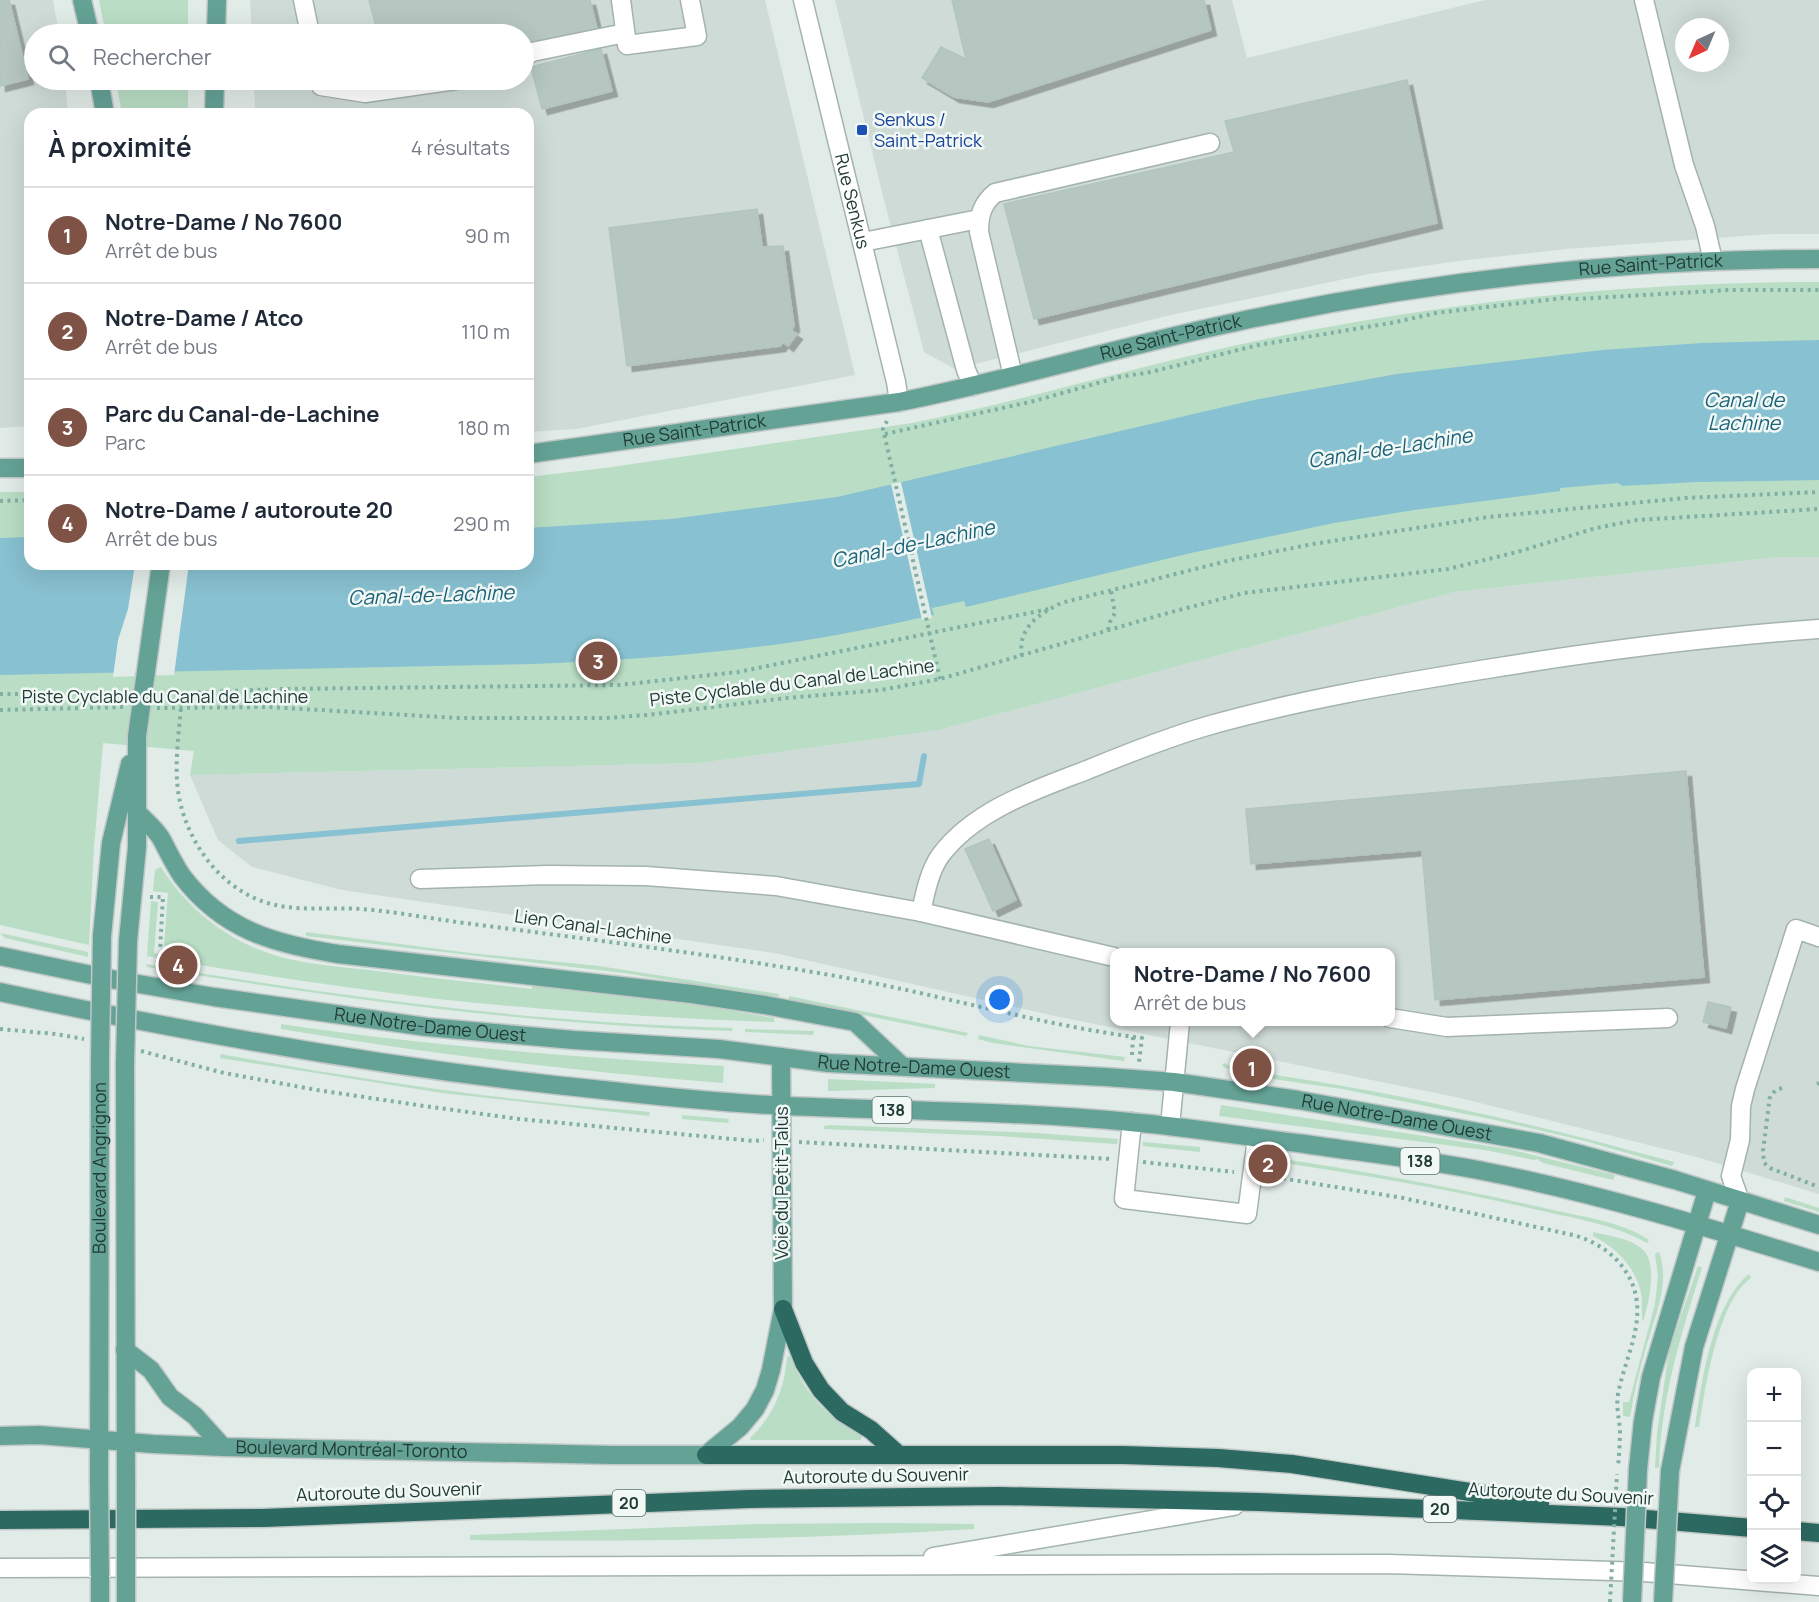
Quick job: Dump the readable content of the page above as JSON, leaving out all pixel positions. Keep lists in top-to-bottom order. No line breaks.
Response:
{"streets":{"highway":["Autoroute du Souvenir","20"],"main road":["Rue Saint-Patrick","Rue Notre-Dame Ouest","138","Boulevard Angrignon","Voie du Petit-Talus","Boulevard Montréal-Toronto"],"street":["Rue Senkus"],"path":["Piste Cyclable du Canal de Lachine","Lien Canal-Lachine"]},"crossings":[["Rue Senkus","Rue Saint-Patrick"],["Piste Cyclable du Canal de Lachine","Lien Canal-Lachine"],["Lien Canal-Lachine","Rue Notre-Dame Ouest"],["Rue Notre-Dame Ouest","Voie du Petit-Talus"],["Boulevard Angrignon","Boulevard Montréal-Toronto"],["Voie du Petit-Talus","Boulevard Montréal-Toronto"]],"water":["Canal de Lachine","Canal-de-Lachine"],"places":{"transit":["Senkus / Saint-Patrick"]},"north":"bottom left","page":{"search":"Rechercher","heading":["À proximité","4 résultats"],"list":[{"mark":"1","name":"Notre-Dame / No 7600","note":"Arrêt de bus","value":"90 m"},{"mark":"2","name":"Notre-Dame / Atco","note":"Arrêt de bus","value":"110 m"},{"mark":"3","name":"Parc du Canal-de-Lachine","note":"Parc","value":"180 m"},{"mark":"4","name":"Notre-Dame / autoroute 20","note":"Arrêt de bus","value":"290 m"}],"pins":["3","4","1","2"],"popup":["Notre-Dame / No 7600","Arrêt de bus"],"map_buttons":["+","−"]}}
